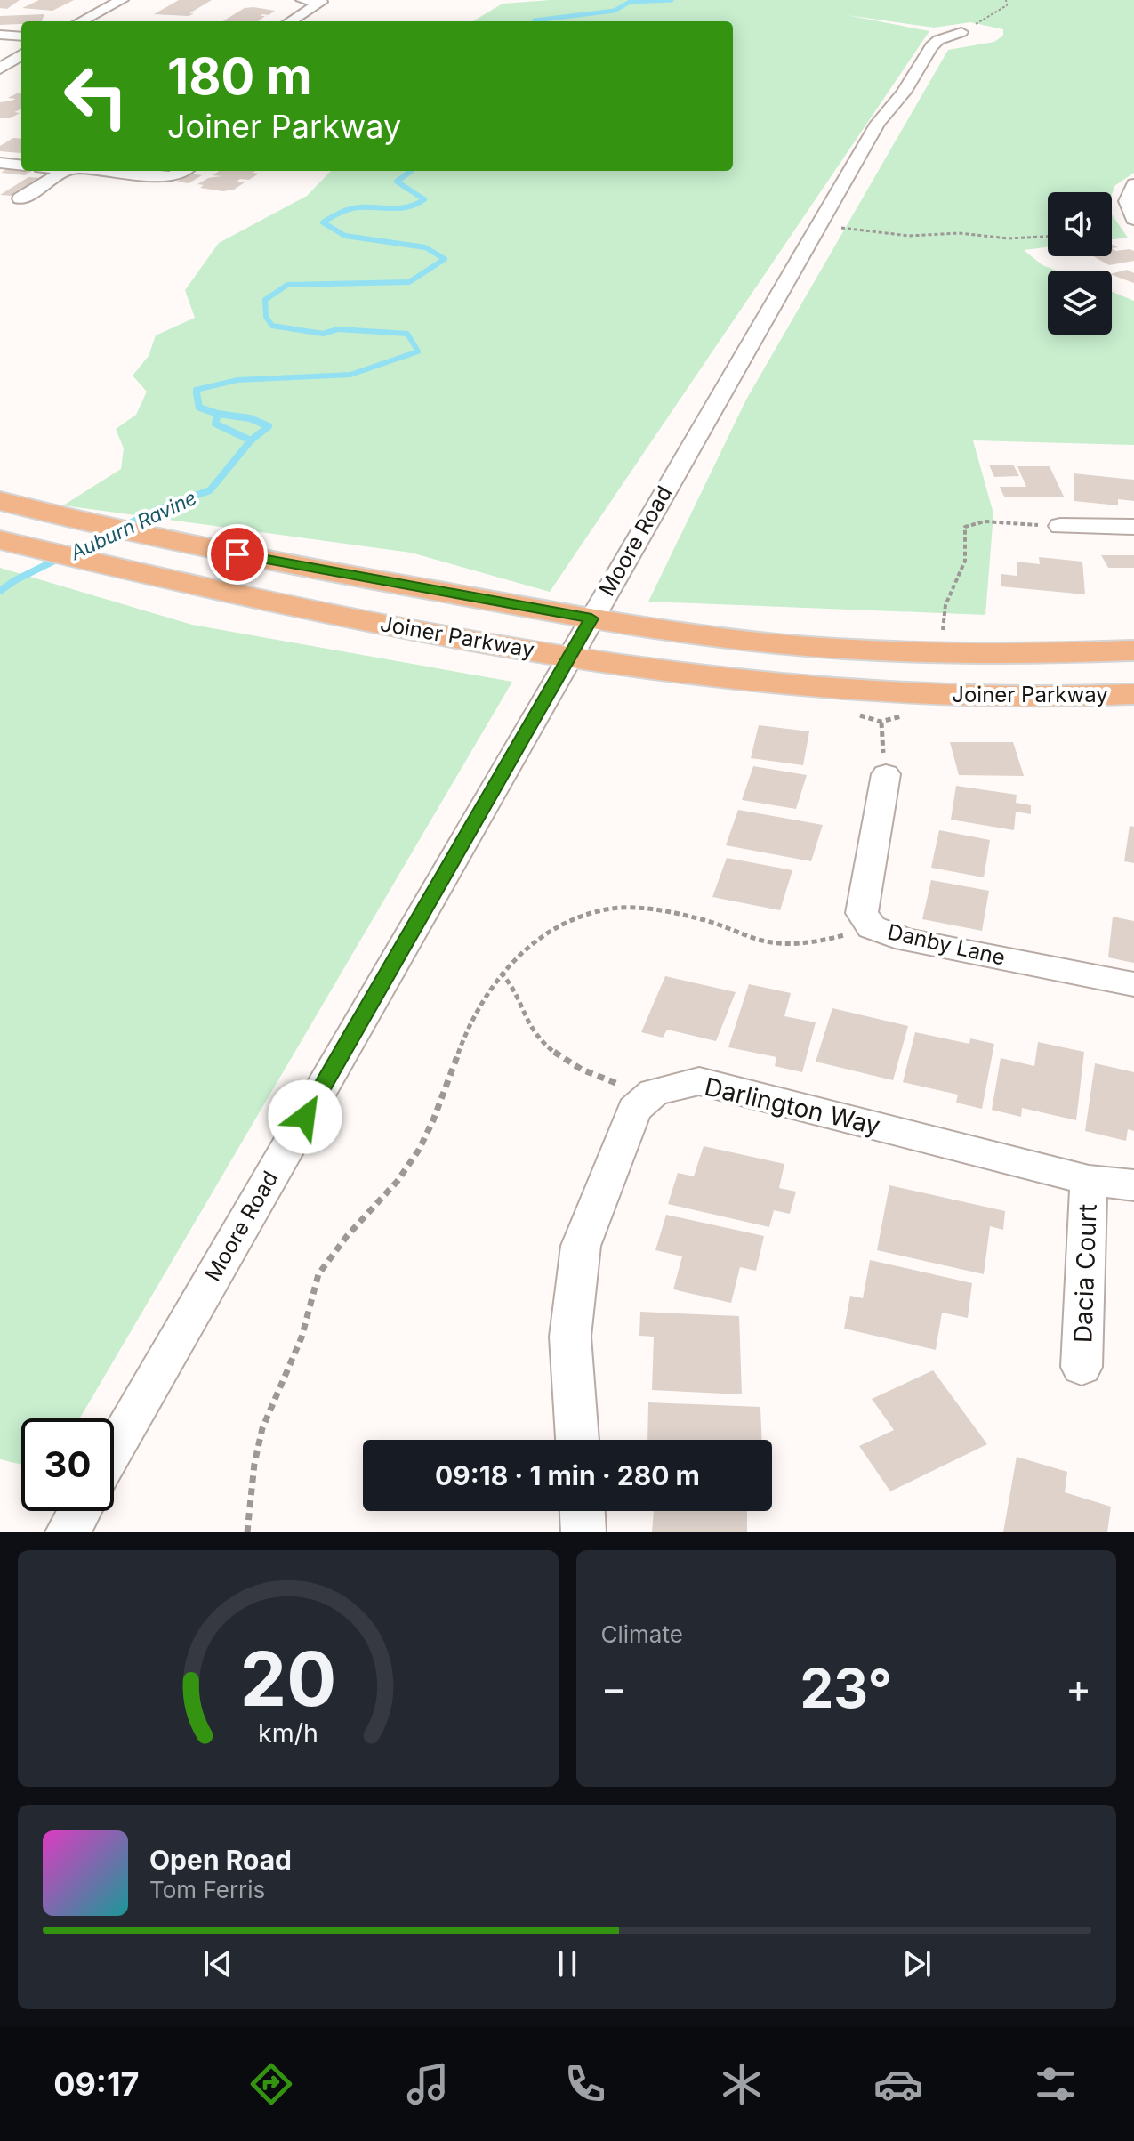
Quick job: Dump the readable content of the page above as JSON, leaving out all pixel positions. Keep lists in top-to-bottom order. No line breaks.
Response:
{"streets":{"main road":["Joiner Parkway"],"street":["Moore Road","Danby Lane","Darlington Way","Dacia Court"]},"crossings":[["Moore Road","Joiner Parkway"],["Darlington Way","Dacia Court"]],"water":["Auburn Ravine"],"page":{"turn":["180 m","Joiner Parkway"],"limit":"30","trip":"09:18 · 1 min · 280 m","tile":"Climate","heat":["−","23°","+"],"song":["Open Road","Tom Ferris"],"tabs":"09:17","gauge":["20","km/h"]}}
